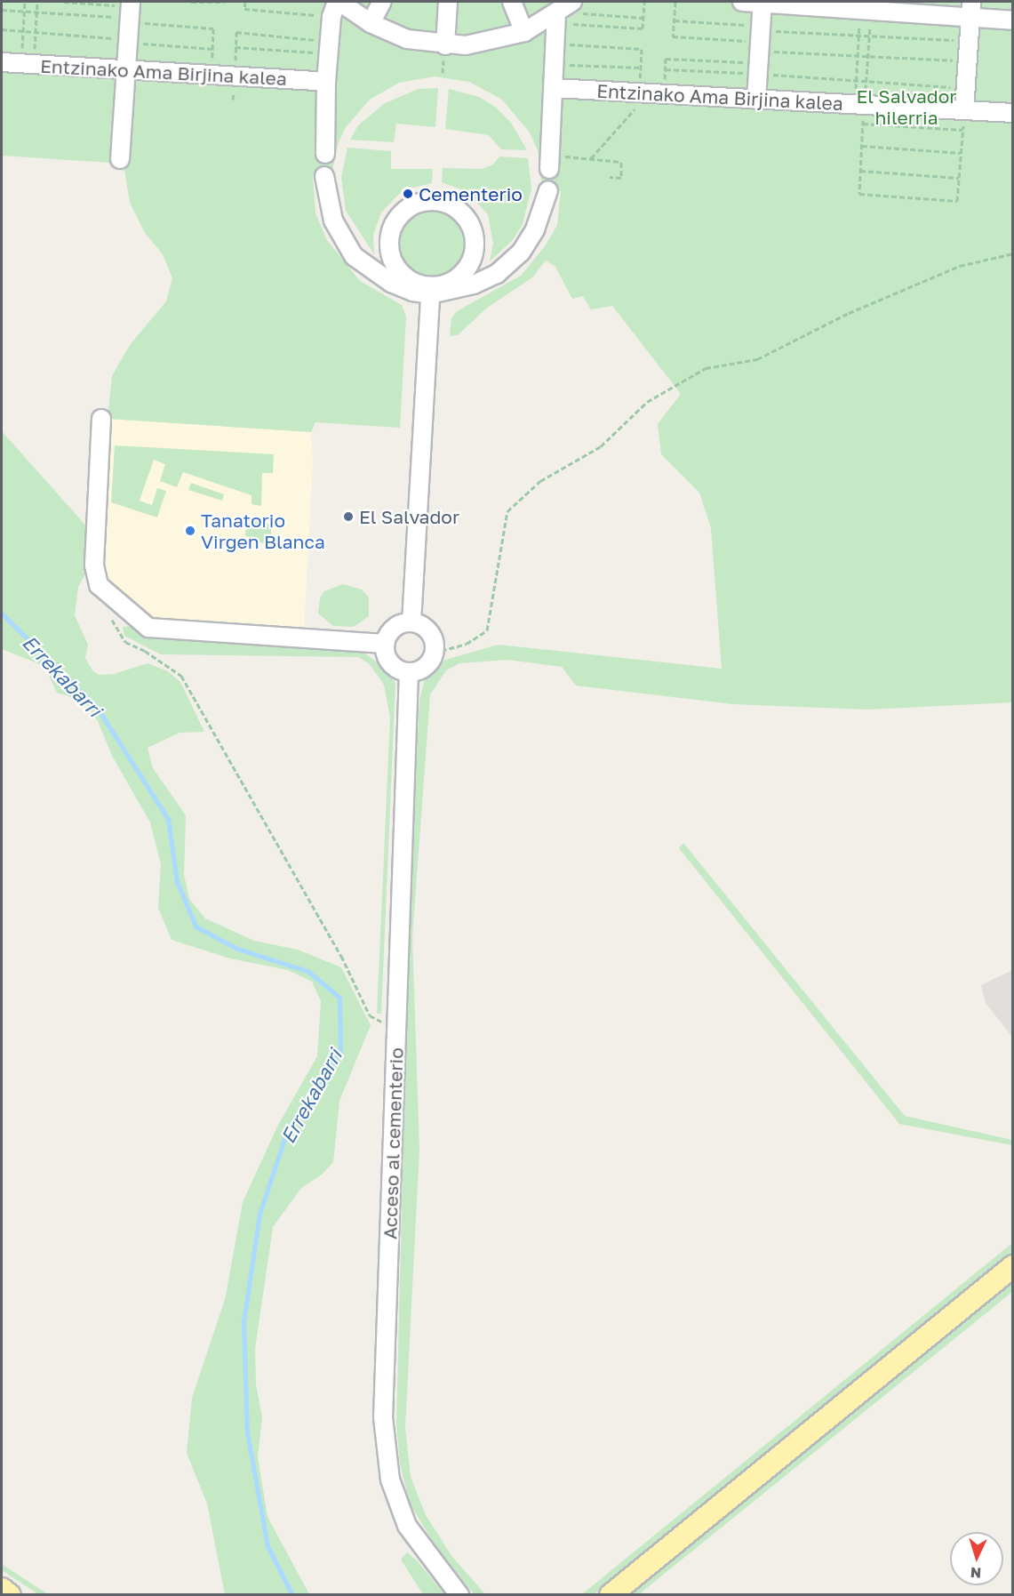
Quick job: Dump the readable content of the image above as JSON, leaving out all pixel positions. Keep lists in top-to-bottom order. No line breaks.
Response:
{"streets":{"street":["Entzinako Ama Birjina kalea","Acceso al cementerio"]},"water":["Errekabarri"],"parks":["El Salvador hilerria"],"places":["Cementerio","El Salvador","Tanatorio Virgen Blanca"],"north":"bottom"}
